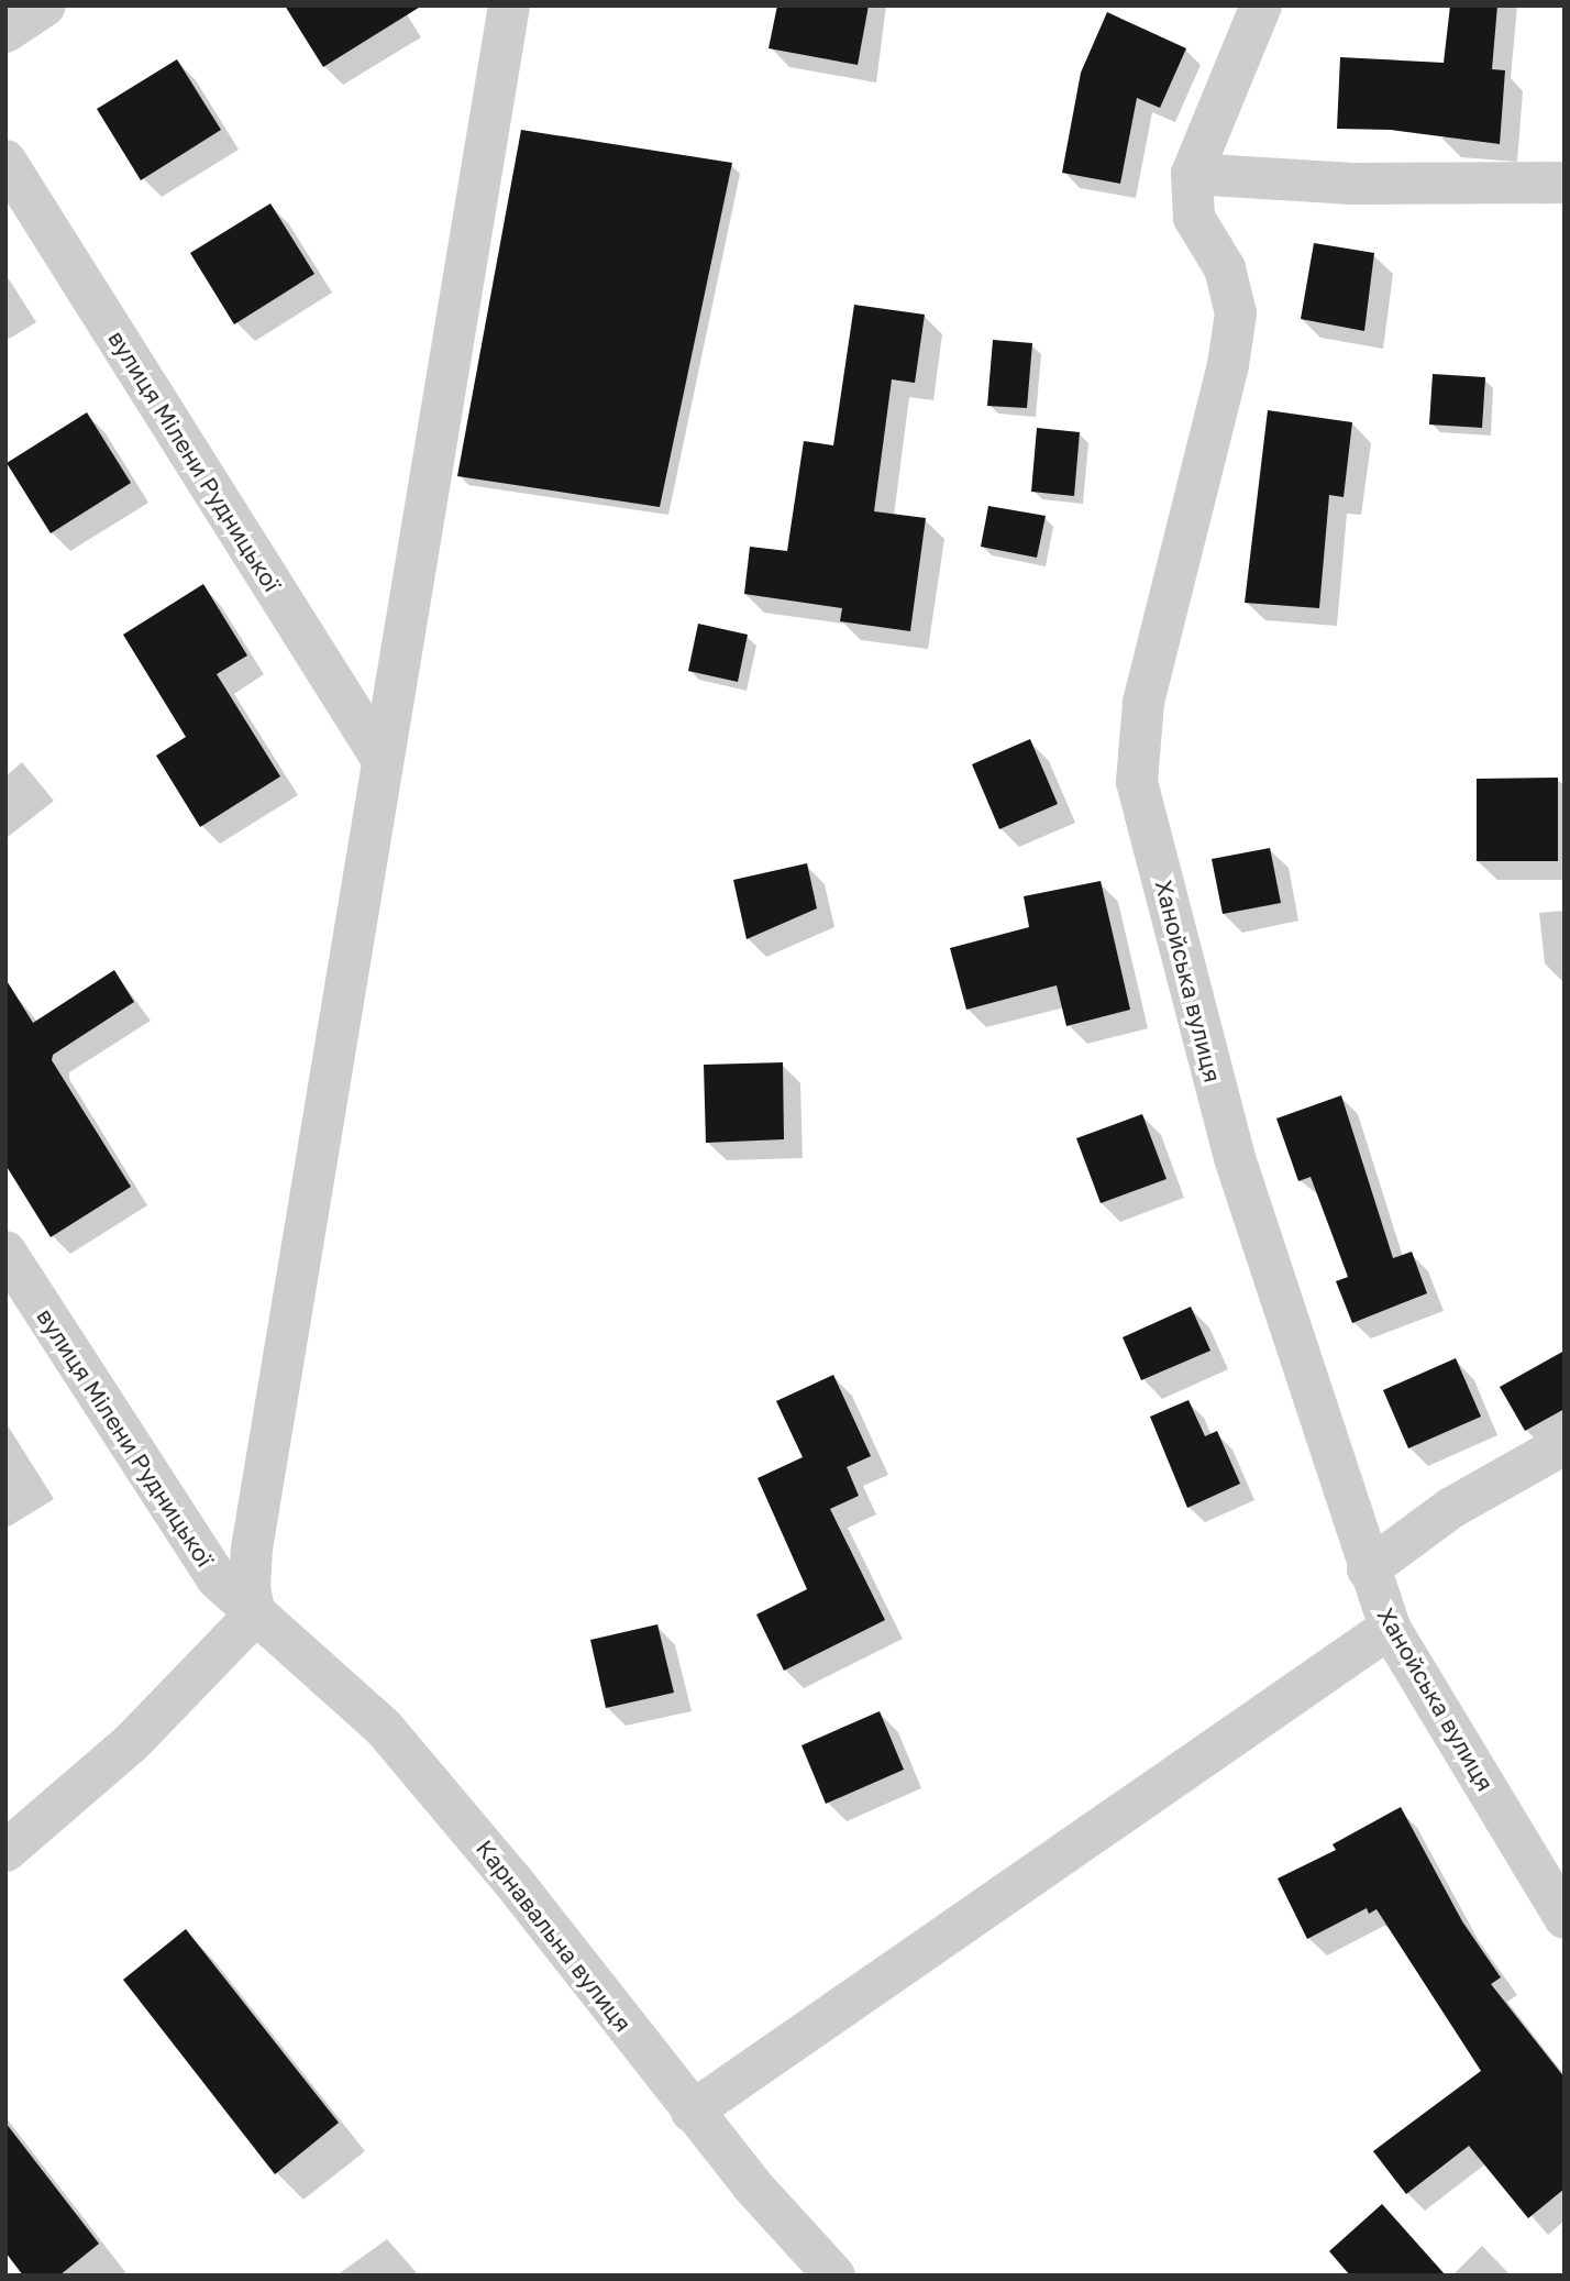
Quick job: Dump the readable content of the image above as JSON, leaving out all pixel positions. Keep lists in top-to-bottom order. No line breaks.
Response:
{"streets":{"street":["вулиця Мілени Рудницької","Ханойська вулиця","Карнавальна вулиця"]},"crossings":[["вулиця Мілени Рудницької","Карнавальна вулиця"]]}
